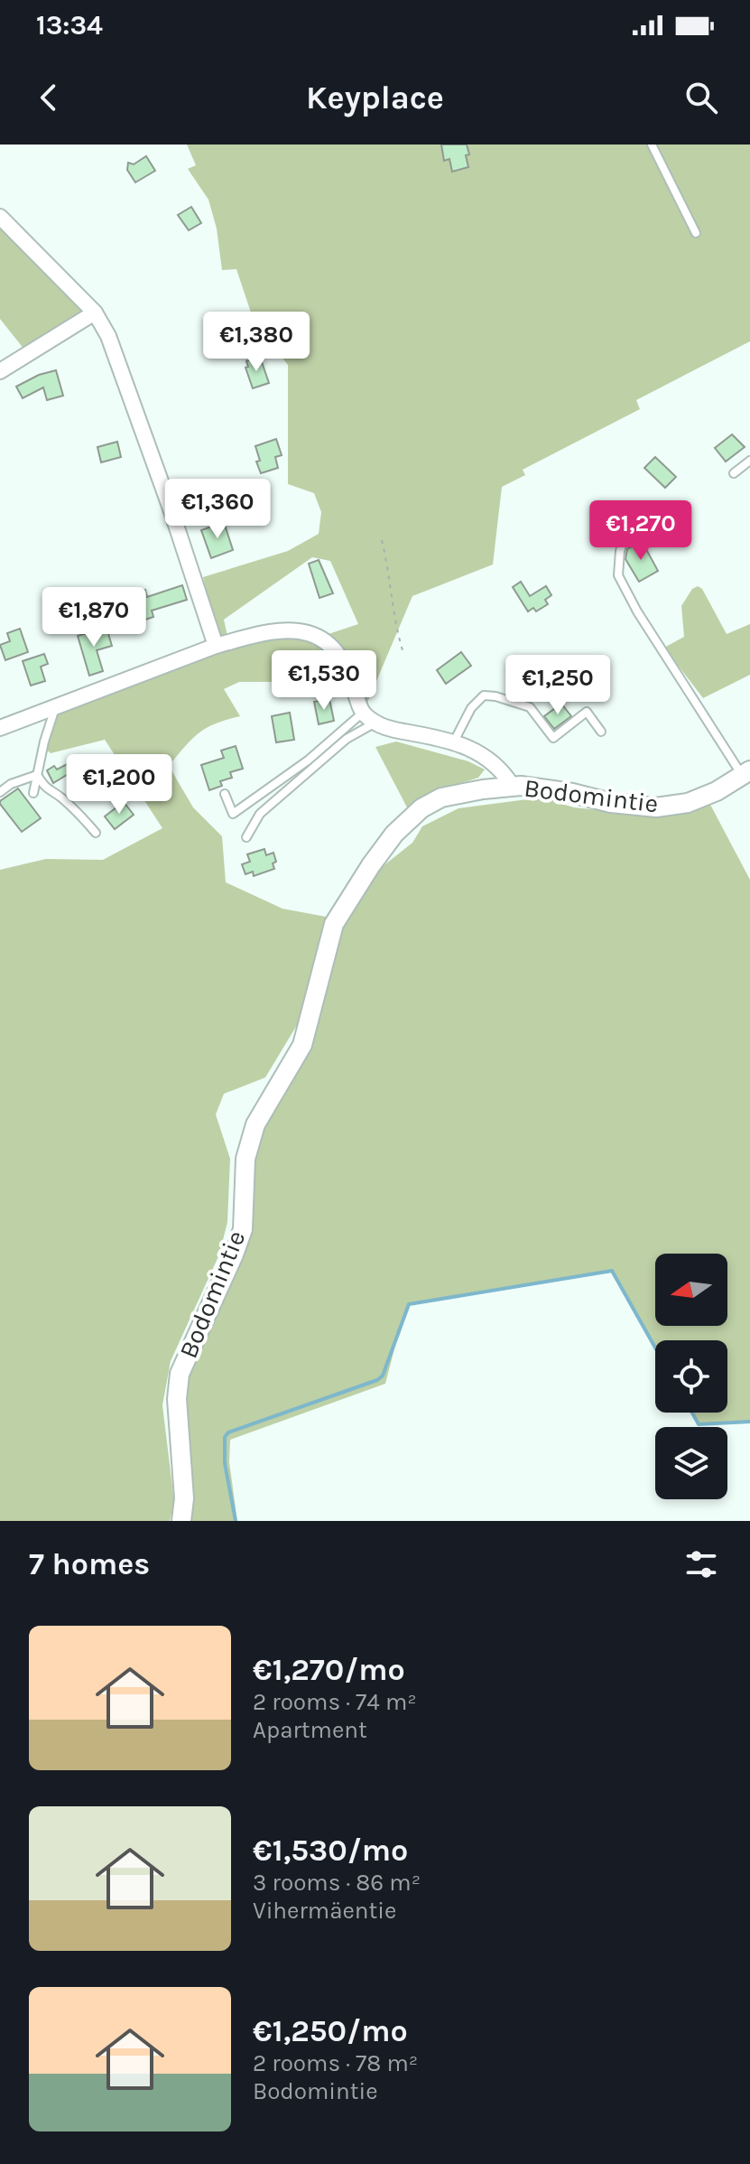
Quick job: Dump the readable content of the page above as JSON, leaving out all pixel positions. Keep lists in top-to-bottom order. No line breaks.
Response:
{"streets":{"street":["Bodomintie"]},"north":"left","page":{"status":"13:34","header":"Keyplace","price":["€1,380","€1,360","€1,270","€1,870","€1,530","€1,250","€1,200"],"heading":"7 homes","list":[{"name":"€1,270/mo","note":"2 rooms · 74 m² · Apartment"},{"name":"€1,530/mo","note":"3 rooms · 86 m² · Vihermäentie"},{"name":"€1,250/mo","note":"2 rooms · 78 m² · Bodomintie"}]}}
